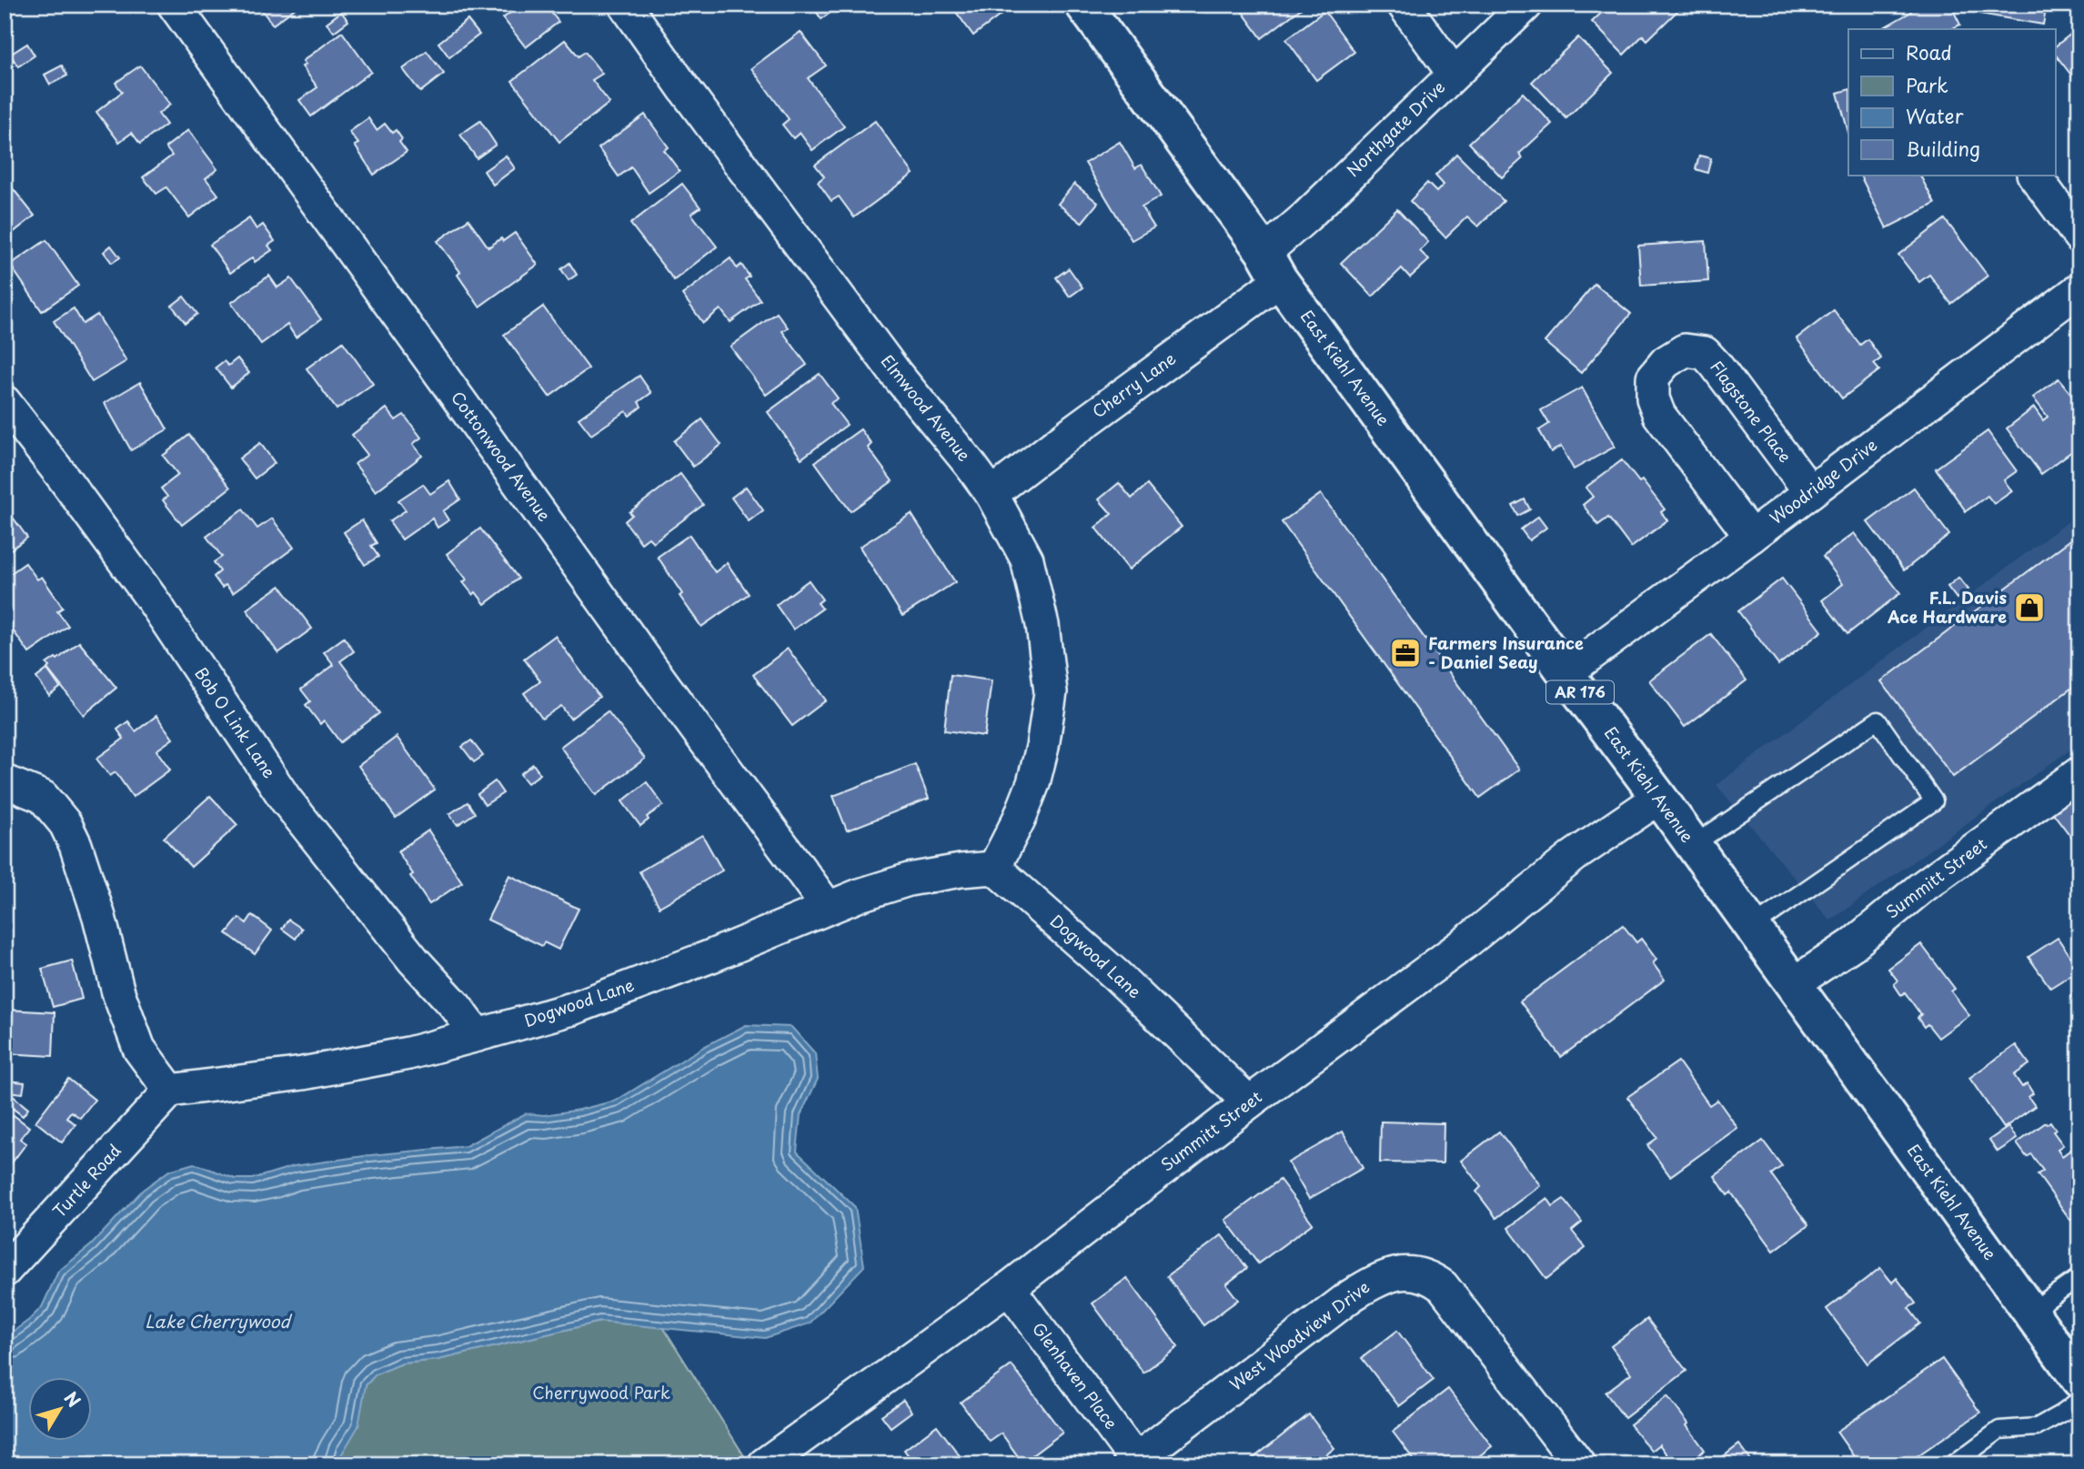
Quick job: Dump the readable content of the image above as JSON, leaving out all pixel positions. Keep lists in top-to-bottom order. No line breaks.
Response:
{"streets":{"main road":["East Kiehl Avenue","AR 176"],"street":["Northgate Drive","Cherry Lane","Elmwood Avenue","Flagstone Place","Cottonwood Avenue","Woodridge Drive","Bob O Link Lane","Summitt Street","Dogwood Lane","Turtle Road","West Woodview Drive","Glenhaven Place"]},"crossings":[["Northgate Drive","East Kiehl Avenue"],["Northgate Drive","Cherry Lane"],["East Kiehl Avenue","Cherry Lane"],["East Kiehl Avenue","Woodridge Drive"],["East Kiehl Avenue","Summitt Street"],["Cherry Lane","Elmwood Avenue"],["Elmwood Avenue","Dogwood Lane"],["Flagstone Place","Woodridge Drive"],["Cottonwood Avenue","Dogwood Lane"],["Bob O Link Lane","Dogwood Lane"],["Summitt Street","Dogwood Lane"],["Summitt Street","Glenhaven Place"],["Dogwood Lane","Turtle Road"],["West Woodview Drive","Glenhaven Place"]],"water":["Lake Cherrywood"],"parks":["Cherrywood Park"],"places":{"shop":["F.L. Davis Ace Hardware"],"office":["Farmers Insurance - Daniel Seay"]},"legend":["Road","Park","Water","Building"],"north":"top right"}
